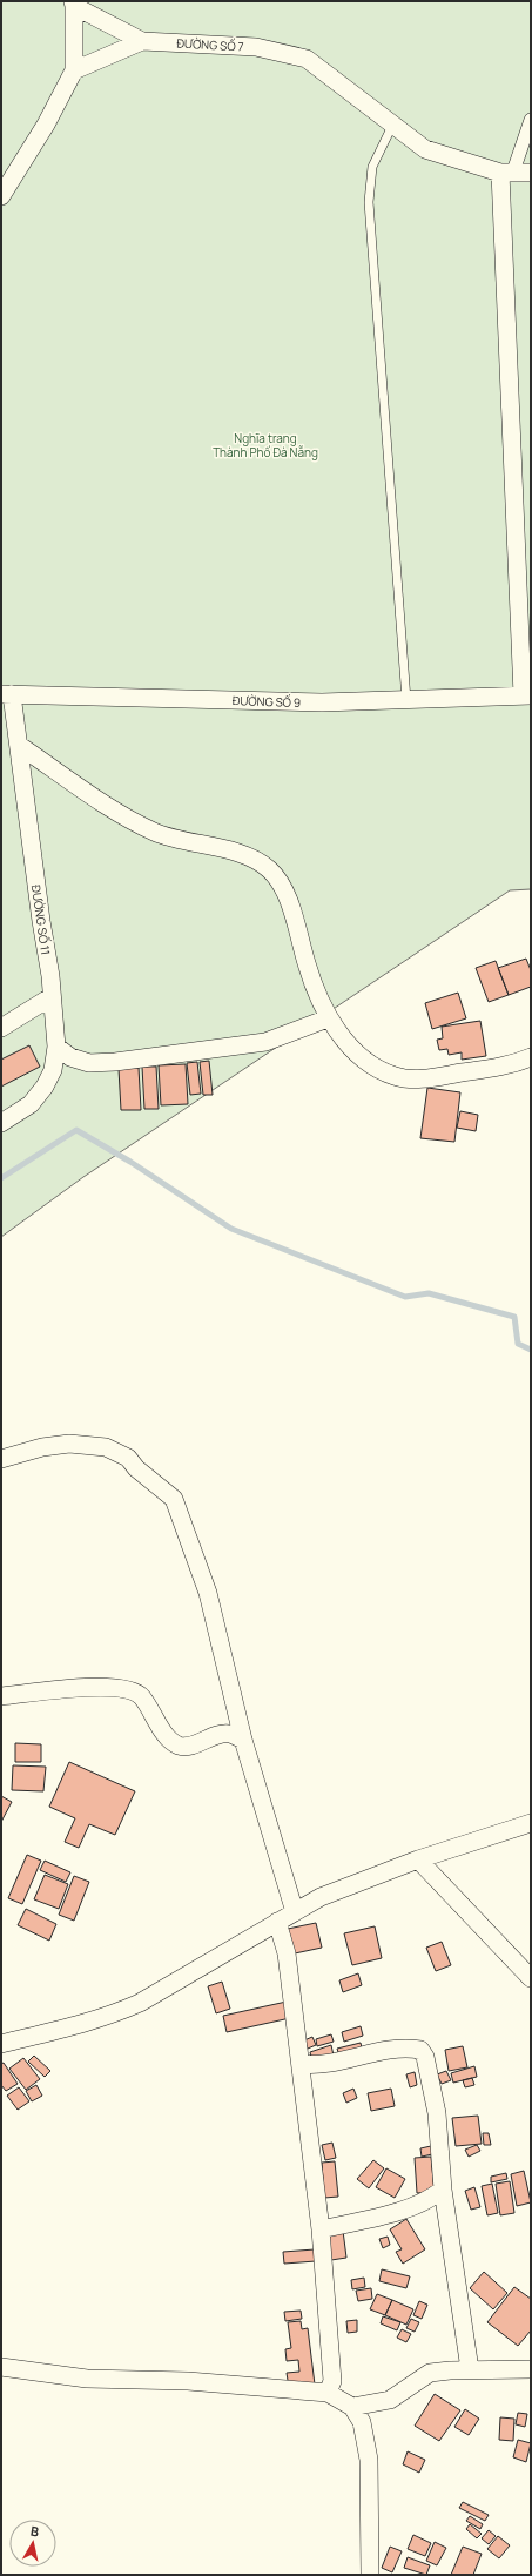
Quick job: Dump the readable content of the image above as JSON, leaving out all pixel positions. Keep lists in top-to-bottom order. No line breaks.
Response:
{"streets":{"street":["ĐƯỜNG SỐ 7","ĐƯỜNG SỐ 9","ĐƯỜNG SỐ 11"]},"crossings":[["ĐƯỜNG SỐ 9","ĐƯỜNG SỐ 11"]],"parks":["Nghĩa trang Thành Phố Đà Nẵng"],"north":"top"}
